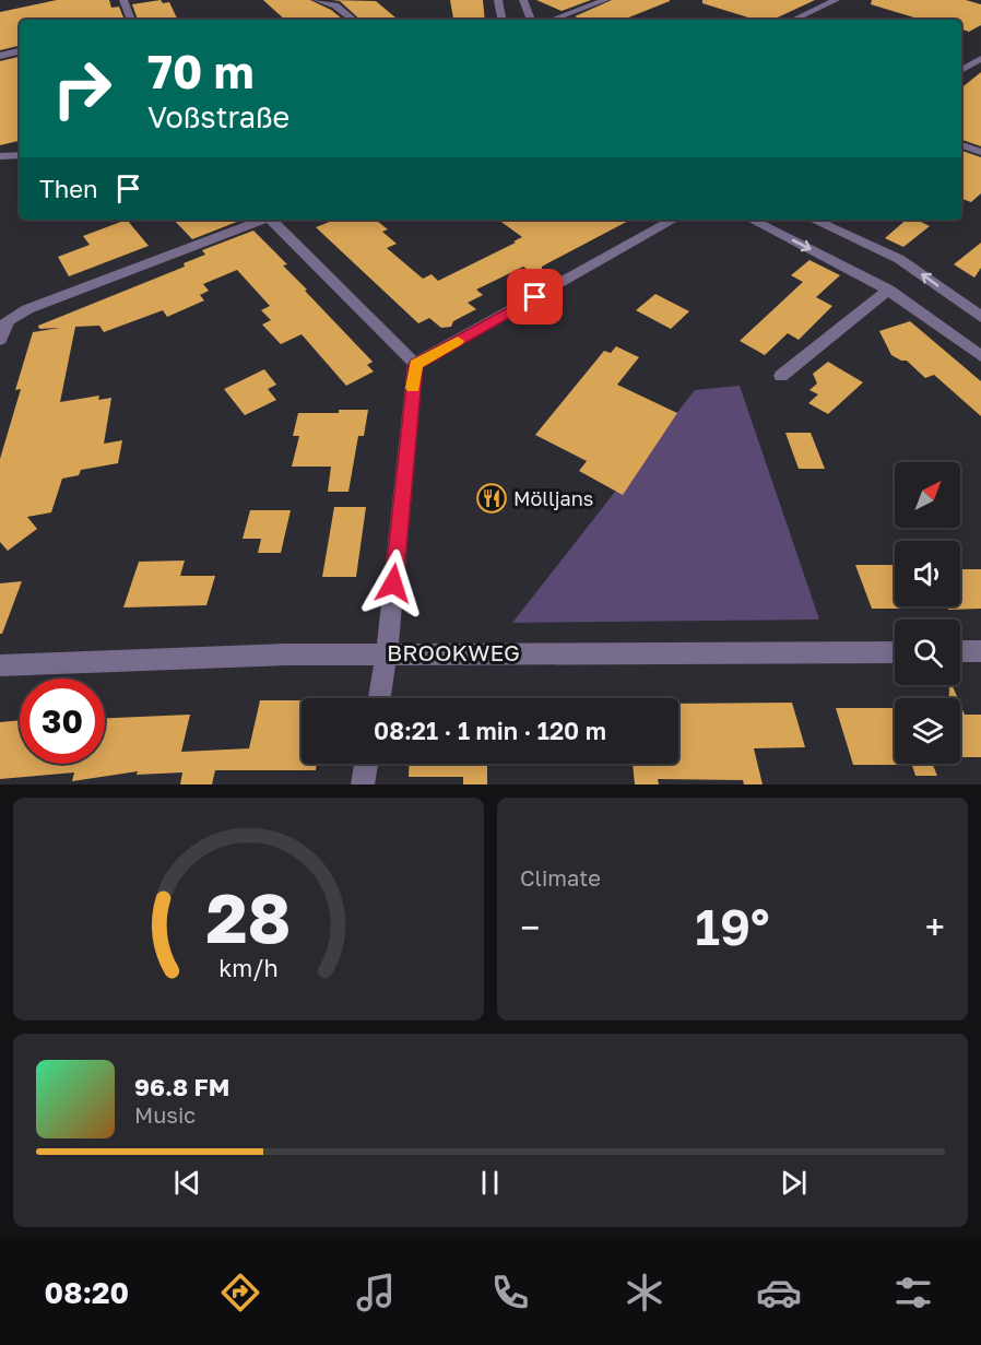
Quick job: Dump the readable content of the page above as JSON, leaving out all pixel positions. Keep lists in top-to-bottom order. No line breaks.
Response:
{"streets":{"street":["BROOKWEG"]},"places":{"restaurant":["Mölljans"]},"north":"top right","page":{"turn":["70 m","Voßstraße"],"then":"Then","limit":"30","trip":"08:21 · 1 min · 120 m","tile":"Climate","heat":["−","19°","+"],"song":["96.8 FM","Music"],"tabs":"08:20","gauge":["28","km/h"]}}
